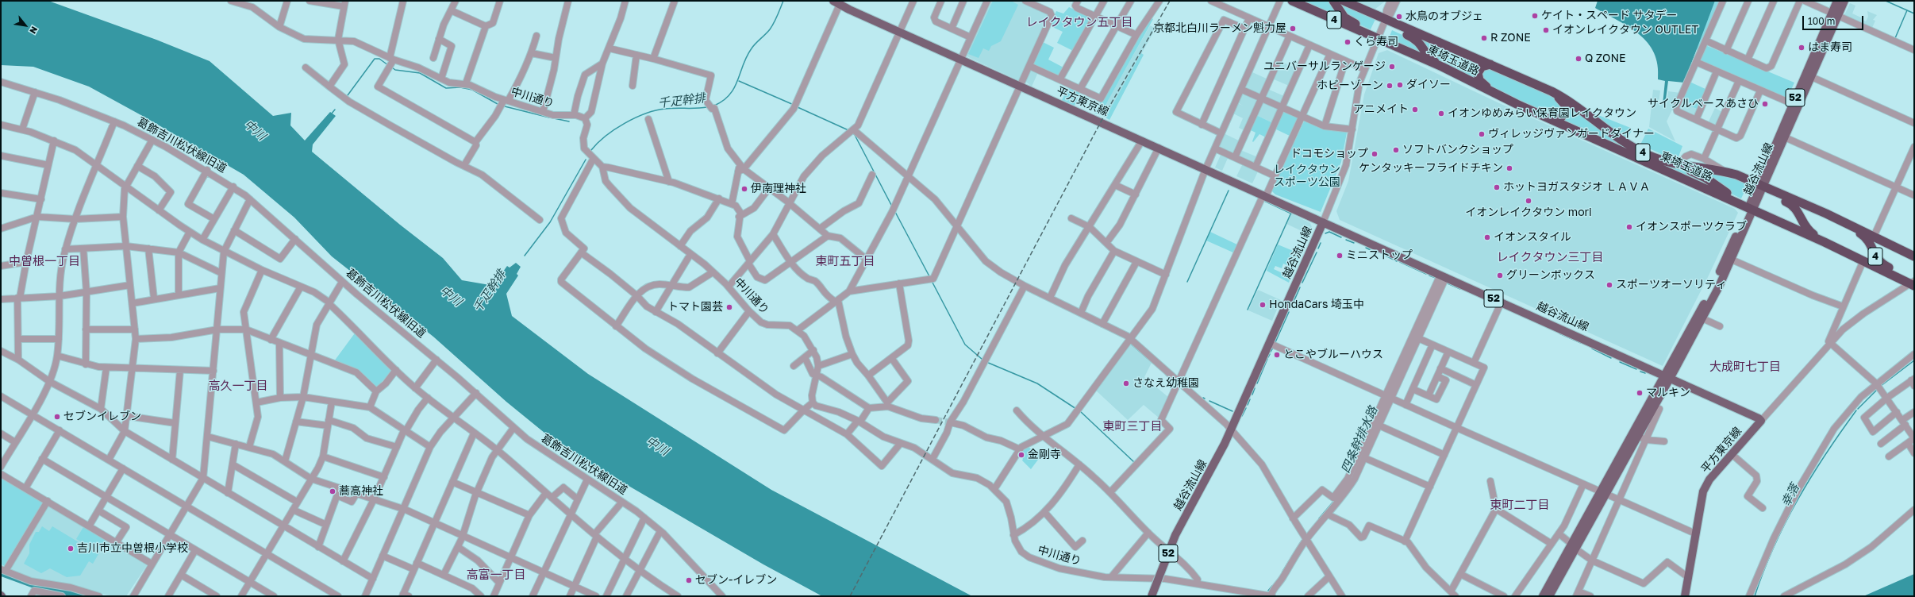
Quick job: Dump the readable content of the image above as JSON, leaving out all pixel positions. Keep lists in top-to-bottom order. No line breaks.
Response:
{"streets":{"highway":["4","東埼玉道路"],"main road":["52","平方東京線","越谷流山線"],"street":["中川通り","葛飾吉川松伏線旧道"]},"crossings":[["4","東埼玉道路"],["4","越谷流山線"],["東埼玉道路","越谷流山線"],["平方東京線","越谷流山線"]],"districts":["レイクタウン五丁目","レイクタウン三丁目","中曽根一丁目","東町五丁目","大成町七丁目","高久一丁目","東町三丁目","東町二丁目","高富一丁目"],"water":["千疋幹排","中川","四条幹排水路","幸落"],"parks":["レイクタウン スポーツ公園"],"places":["ケイト・スペード サタデー","水鳥のオブジェ","京都北白川ラーメン魁力屋","イオンレイクタウン OUTLET","R ZONE","くら寿司","はま寿司","Q ZONE","ユニバーサルランゲージ","ダイソー","ホビーゾーン","サイクルベースあさひ","アニメイト","イオンゆめみらい保育園レイクタウン","ヴィレッジヴァンガードダイナー","ソフトバンクショップ","ドコモショップ","ケンタッキーフライドチキン","ホットヨガスタジオ ＬＡＶＡ","伊南理神社","イオンレイクタウン mori","イオンスポーツクラブ","イオンスタイル","ミニストップ","グリーンボックス","スポーツオーソリティ","HondaCars 埼玉中","トマト園芸","とこやブルーハウス","さなえ幼稚園","マルキン","セブンイレブン","金剛寺","蕎高神社","吉川市立中曽根小学校","セブン-イレブン"],"scale_bar":"100 m","north":"bottom right"}
